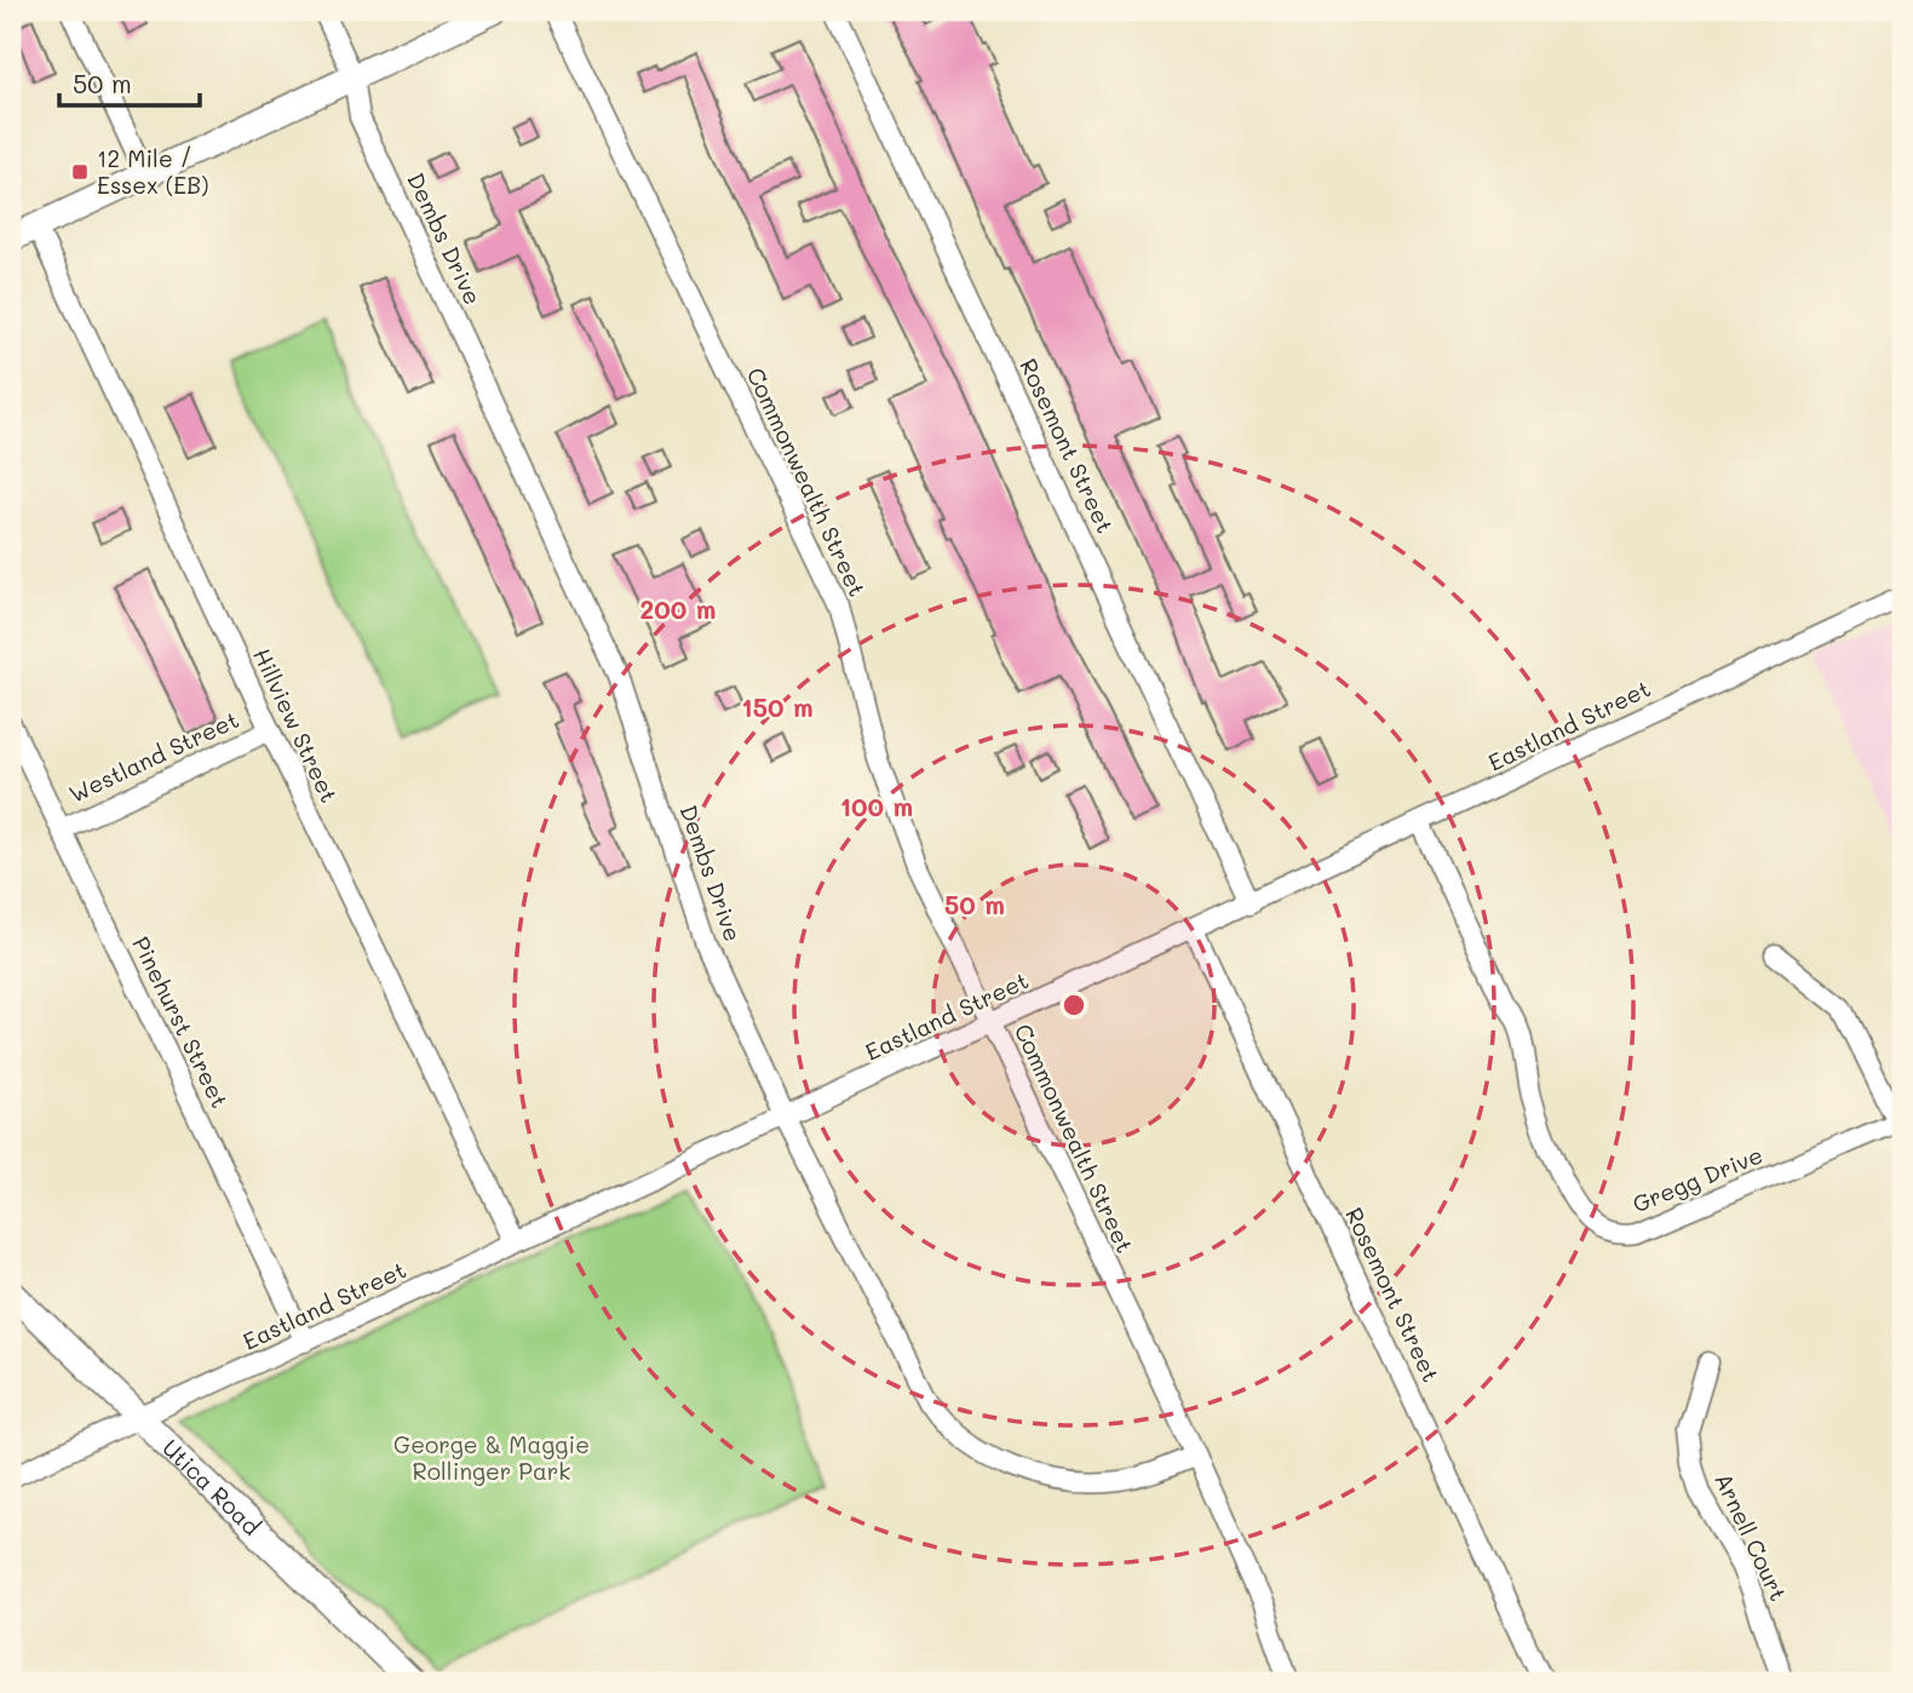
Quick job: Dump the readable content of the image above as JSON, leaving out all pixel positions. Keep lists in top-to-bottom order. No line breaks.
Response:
{"streets":{"main road":["Utica Road"],"street":["Dembs Drive","Rosemont Street","Commonwealth Street","Hillview Street","Eastland Street","Westland Street","Pinehurst Street","Gregg Drive","Arnell Court"]},"crossings":[["Dembs Drive","Commonwealth Street"],["Dembs Drive","Eastland Street"],["Rosemont Street","Eastland Street"],["Commonwealth Street","Eastland Street"],["Hillview Street","Eastland Street"],["Hillview Street","Westland Street"],["Eastland Street","Pinehurst Street"],["Eastland Street","Gregg Drive"],["Eastland Street","Utica Road"],["Westland Street","Pinehurst Street"]],"parks":["George & Maggie Rollinger Park"],"places":{"transit":["12 Mile / Essex (EB)"]},"scale_bar":"50 m","rings":["200 m","150 m","100 m","50 m"]}
